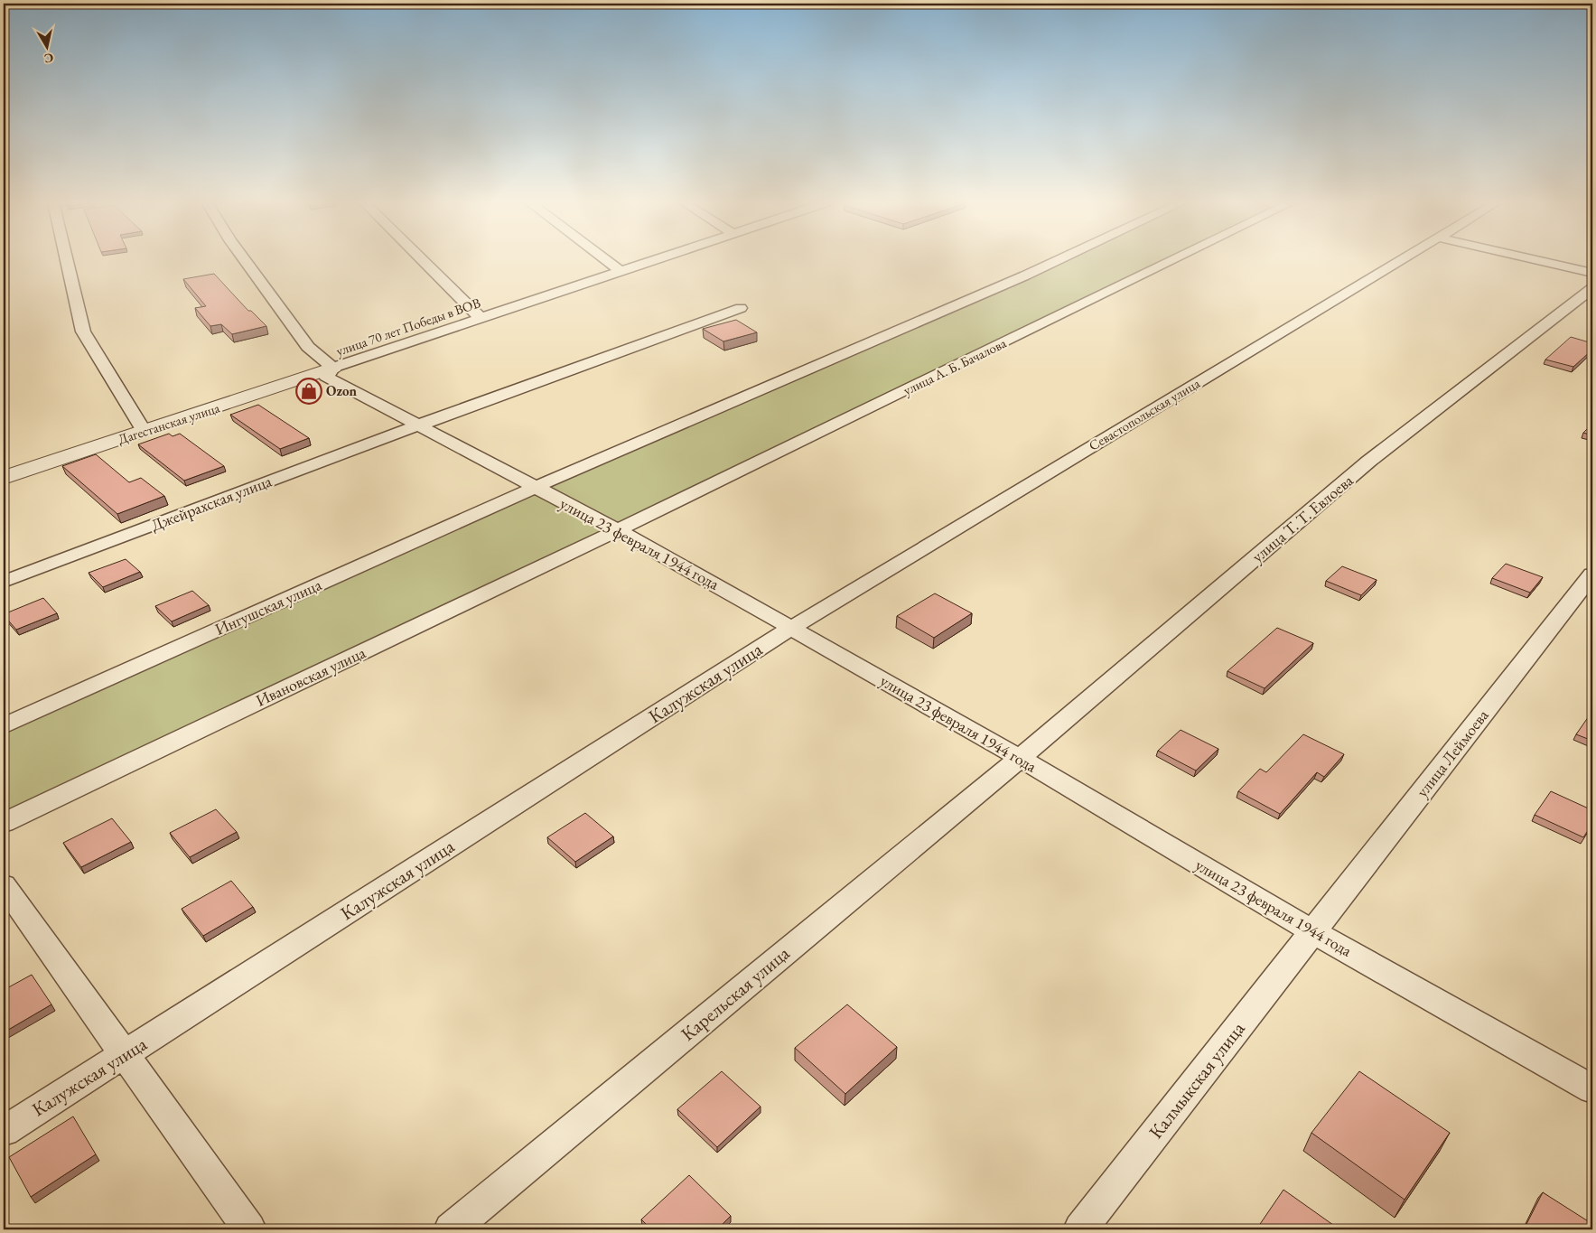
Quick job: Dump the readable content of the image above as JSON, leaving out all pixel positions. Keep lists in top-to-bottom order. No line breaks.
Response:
{"streets":{"street":["улица 70 лет Победы в ВОВ","улица А. Б. Бачалова","Севастопольская улица","Дагестанская улица","Джейрахская улица","улица Т. Т. Евлоева","улица 23 февраля 1944 года","Ингушская улица","Ивановская улица","Калужская улица","улица Леймоева","Карельская улица","Калмыкская улица"]},"crossings":[["улица 70 лет Победы в ВОВ","Дагестанская улица"],["улица 70 лет Победы в ВОВ","улица 23 февраля 1944 года"],["улица А. Б. Бачалова","улица 23 февраля 1944 года"],["улица А. Б. Бачалова","Ивановская улица"],["Севастопольская улица","улица 23 февраля 1944 года"],["Севастопольская улица","Калужская улица"],["Дагестанская улица","улица 23 февраля 1944 года"],["Джейрахская улица","улица 23 февраля 1944 года"],["улица Т. Т. Евлоева","улица 23 февраля 1944 года"],["улица Т. Т. Евлоева","Карельская улица"],["улица 23 февраля 1944 года","Ингушская улица"],["улица 23 февраля 1944 года","Ивановская улица"],["улица 23 февраля 1944 года","Калужская улица"],["улица 23 февраля 1944 года","улица Леймоева"],["улица 23 февраля 1944 года","Карельская улица"],["улица 23 февраля 1944 года","Калмыкская улица"],["улица Леймоева","Калмыкская улица"]],"places":{"shop":["Ozon"]},"north":"bottom"}
